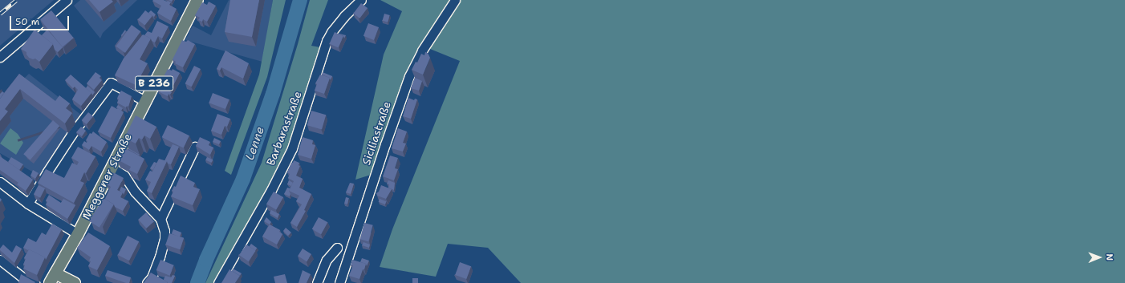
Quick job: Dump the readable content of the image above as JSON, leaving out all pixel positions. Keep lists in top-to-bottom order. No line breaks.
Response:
{"streets":{"main road":["B 236","Meggener Straße"],"street":["Barbarastraße","Siciliastraße"]},"water":["Lenne"],"scale_bar":"50 m","north":"right"}
